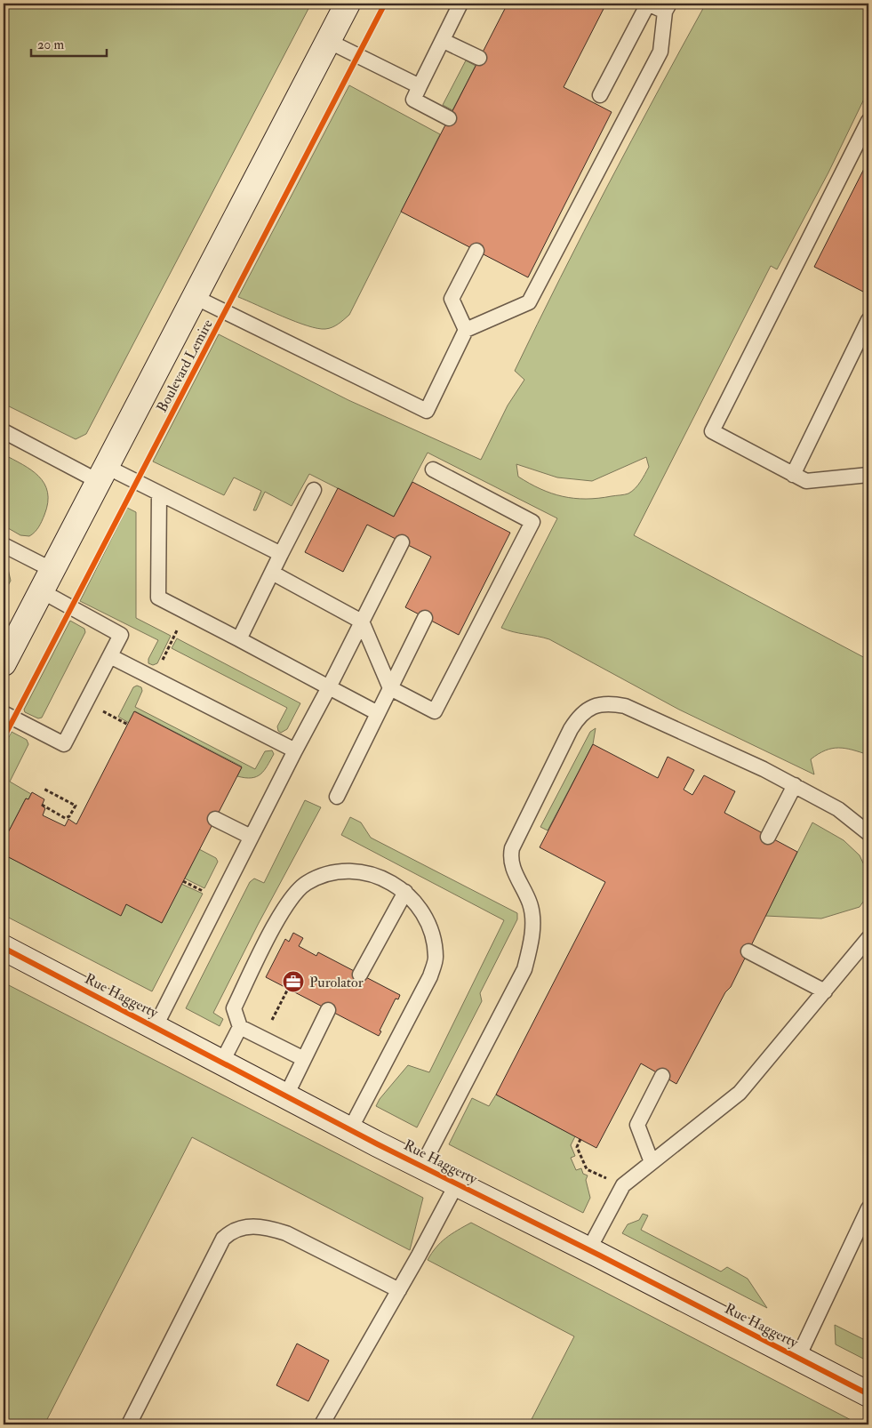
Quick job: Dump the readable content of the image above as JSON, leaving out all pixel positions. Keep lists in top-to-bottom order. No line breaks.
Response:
{"streets":{"street":["Boulevard Lemire","Rue Haggerty"]},"places":{"office":["Purolator"]},"scale_bar":"20 m"}
